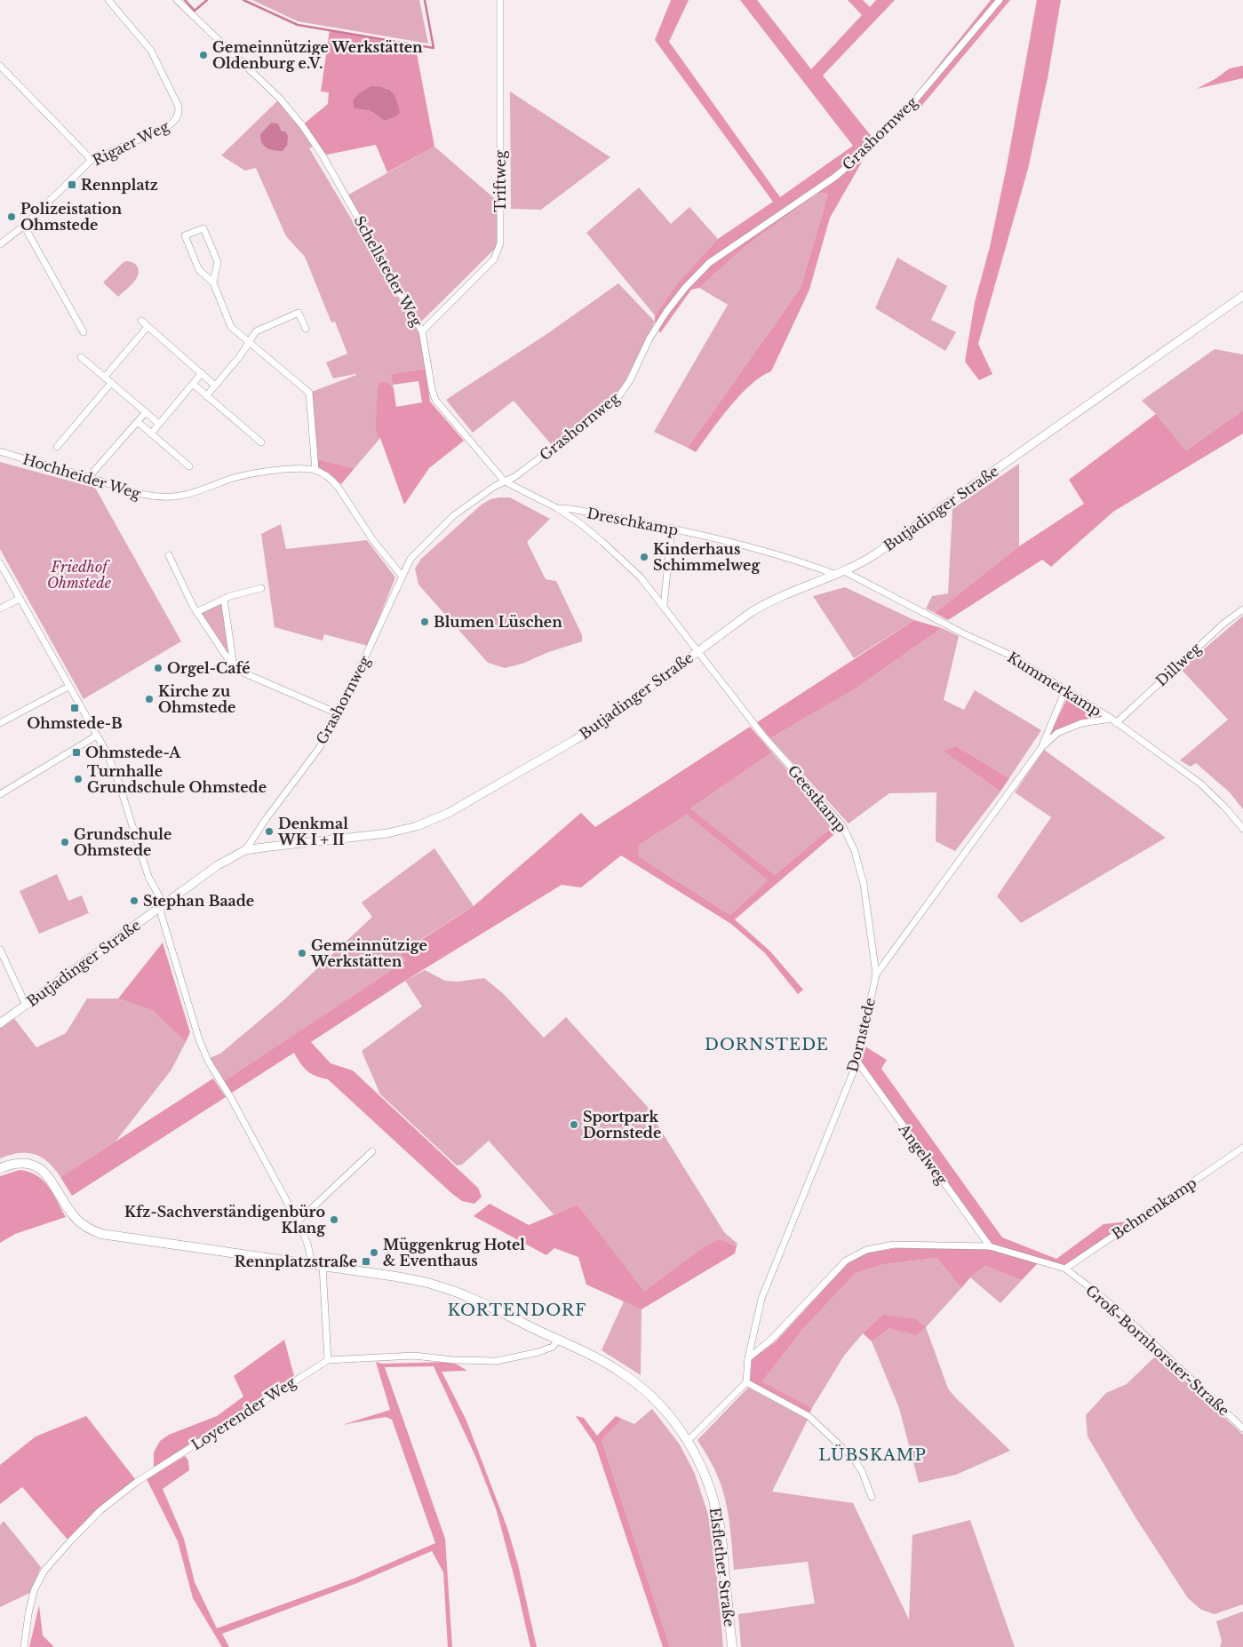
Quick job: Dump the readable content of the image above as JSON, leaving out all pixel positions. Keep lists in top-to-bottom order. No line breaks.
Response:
{"streets":{"main road":["Elsflether Straße"],"street":["Grashornweg","Rigaer Weg","Triftweg","Schellsteder Weg","Hochheider Weg","Butjadinger Straße","Dreschkamp","Dillweg","Kummerkamp","Geestkamp","Dornstede","Angelweg","Behnenkamp","Groß-Bornhorster-Straße","Loyerender Weg"]},"crossings":[["Grashornweg","Schellsteder Weg"],["Grashornweg","Butjadinger Straße"],["Triftweg","Schellsteder Weg"],["Schellsteder Weg","Butjadinger Straße"],["Schellsteder Weg","Dreschkamp"],["Schellsteder Weg","Geestkamp"],["Butjadinger Straße","Dreschkamp"],["Butjadinger Straße","Kummerkamp"],["Butjadinger Straße","Geestkamp"],["Dillweg","Kummerkamp"],["Dillweg","Dornstede"],["Kummerkamp","Dornstede"],["Geestkamp","Dornstede"],["Dornstede","Angelweg"],["Dornstede","Groß-Bornhorster-Straße"],["Angelweg","Groß-Bornhorster-Straße"],["Behnenkamp","Groß-Bornhorster-Straße"],["Loyerender Weg","Elsflether Straße"]],"districts":["DORNSTEDE","KORTENDORF","LÜBSKAMP"],"parks":["Friedhof Ohmstede"],"places":{"other":["Gemeinnützige Werkstätten Oldenburg e.V.","Polizeistation Ohmstede","Kinderhaus Schimmelweg","Blumen Lüschen","Orgel-Café","Kirche zu Ohmstede","Turnhalle Grundschule Ohmstede","Denkmal WK I + II","Grundschule Ohmstede","Stephan Baade","Gemeinnützige Werkstätten","Sportpark Dornstede","Kfz-Sachverständigenbüro Klang","Müggenkrug Hotel & Eventhaus"],"transit":["Rennplatz","Ohmstede-B","Ohmstede-A","Rennplatzstraße"]}}
